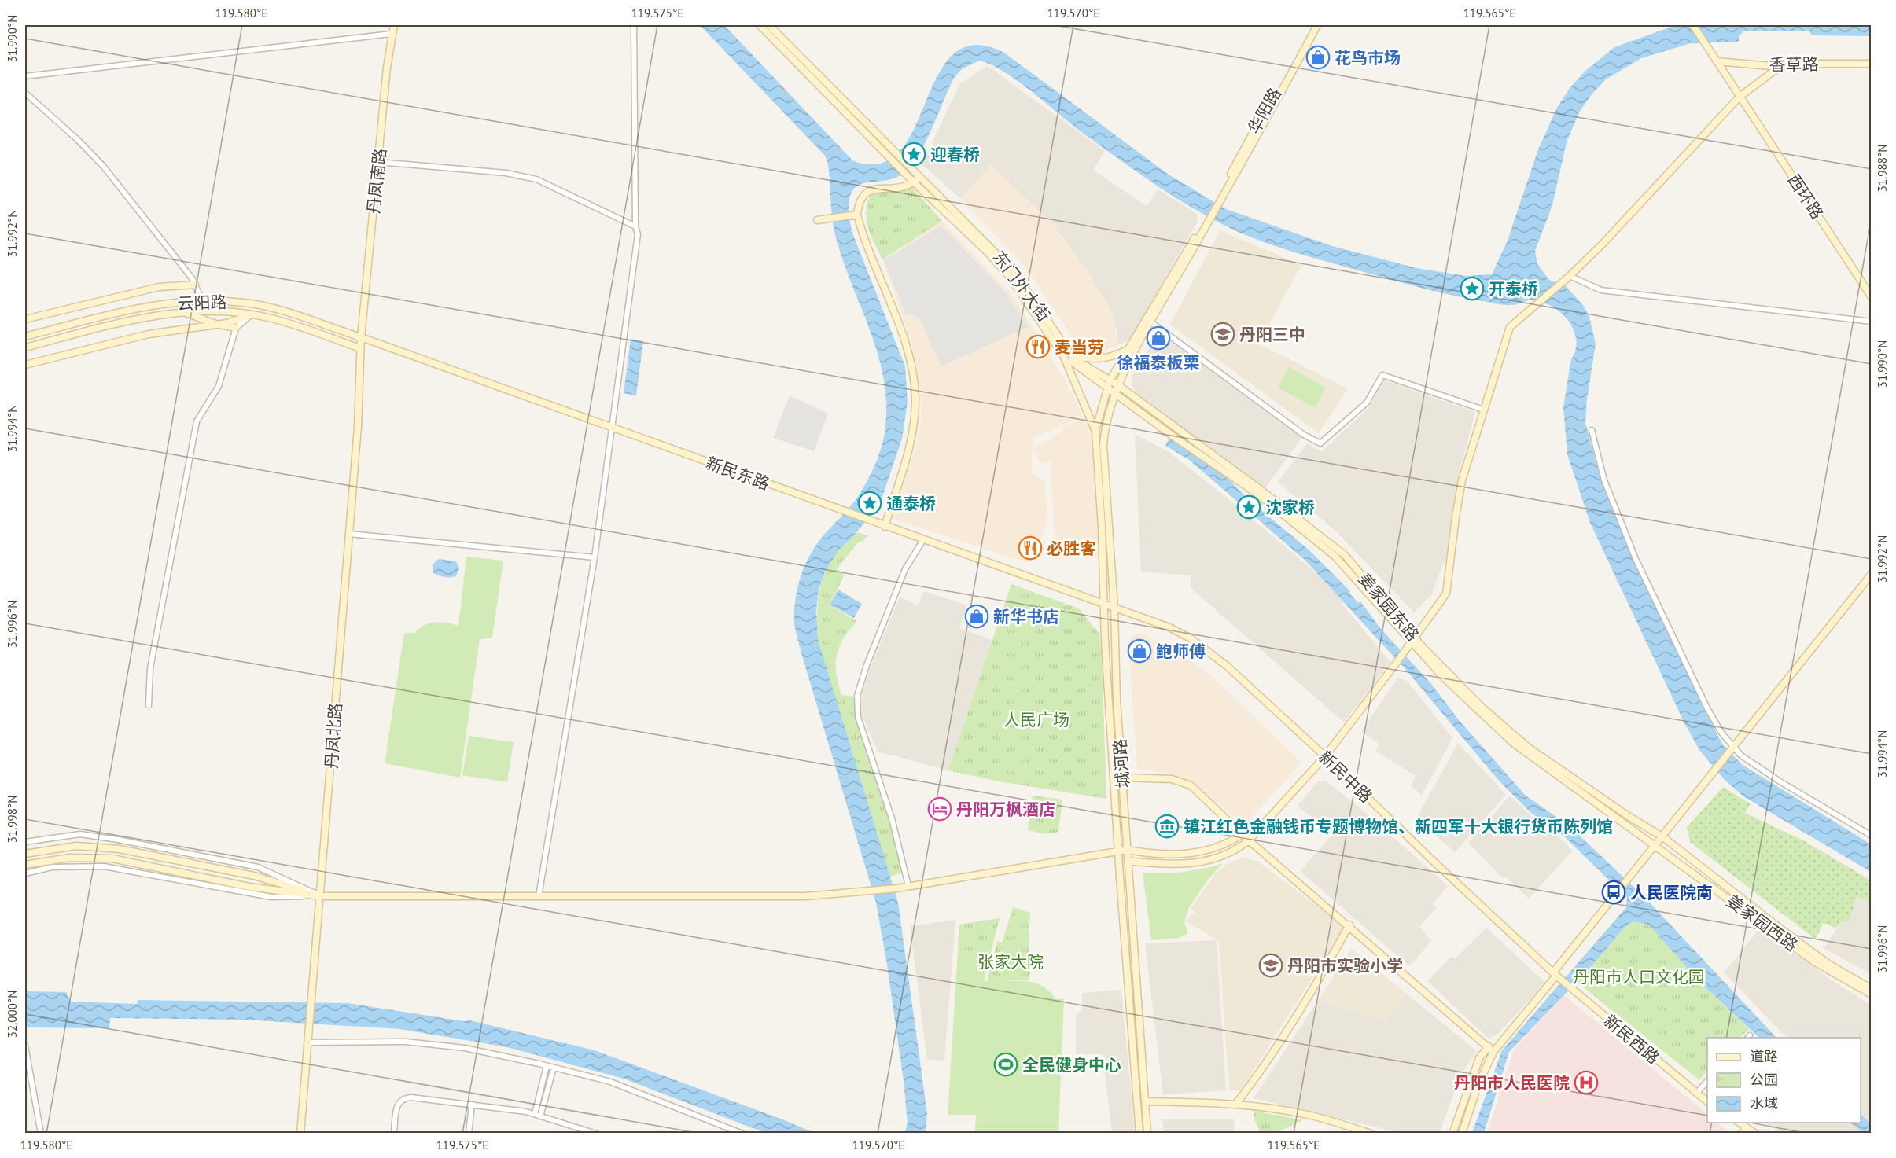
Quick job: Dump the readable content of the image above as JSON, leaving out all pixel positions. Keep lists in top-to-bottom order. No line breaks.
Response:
{"streets":{"street":["香草路","华阳路","丹凤南路","西环路","东门外大街","云阳路","新民东路","姜家园东路","丹凤北路","城河路","新民中路","姜家园西路","新民西路"]},"crossings":[["香草路","西环路"],["丹凤南路","云阳路"],["丹凤南路","新民东路"],["丹凤南路","丹凤北路"],["东门外大街","姜家园东路"],["东门外大街","城河路"],["云阳路","新民东路"],["云阳路","丹凤北路"],["新民东路","丹凤北路"],["新民东路","城河路"],["新民东路","新民中路"],["姜家园东路","城河路"],["姜家园东路","姜家园西路"],["城河路","新民中路"],["新民中路","新民西路"]],"parks":["人民广场","张家大院","丹阳市人口文化园"],"places":{"shop":["花鸟市场","徐福泰板栗","新华书店","鲍师傅"],"place":["迎春桥","开泰桥","通泰桥","沈家桥"],"school or university":["丹阳三中","丹阳市实验小学"],"restaurant":["麦当劳","必胜客"],"hotel":["丹阳万枫酒店"],"museum":["镇江红色金融钱币专题博物馆、新四军十大银行货币陈列馆"],"bus stop":["人民医院南"],"sports":["全民健身中心"],"hospital":["丹阳市人民医院"]},"legend":["道路","公园","水域"],"coordinates":["119.580°E","119.575°E","119.570°E","119.565°E","31.990°N","31.988°N","31.992°N","31.994°N","31.996°N","31.998°N","32.000°N"]}
